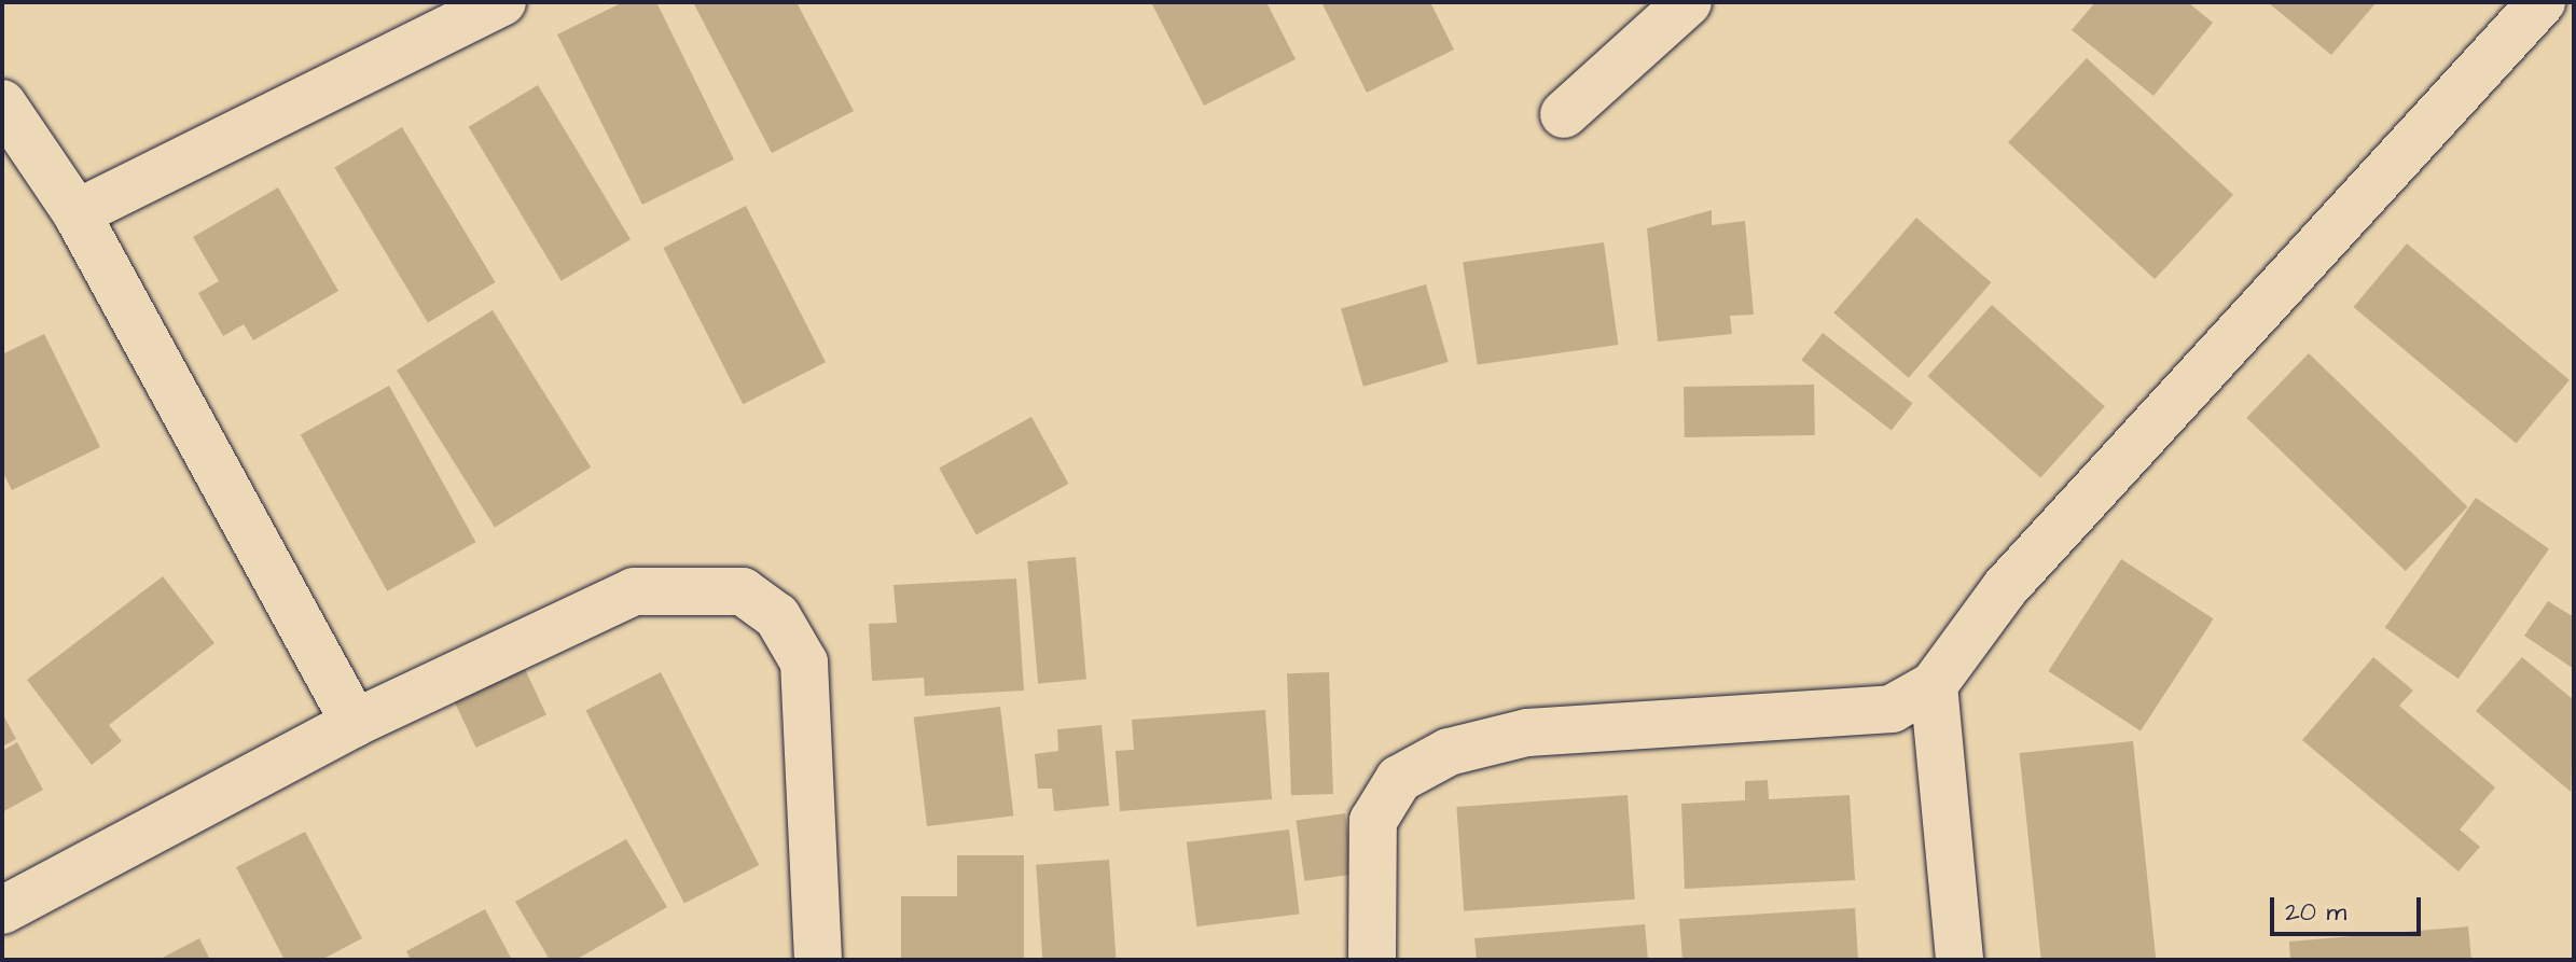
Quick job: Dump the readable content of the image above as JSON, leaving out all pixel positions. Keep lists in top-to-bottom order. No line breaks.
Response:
{"scale_bar":"20 m"}
